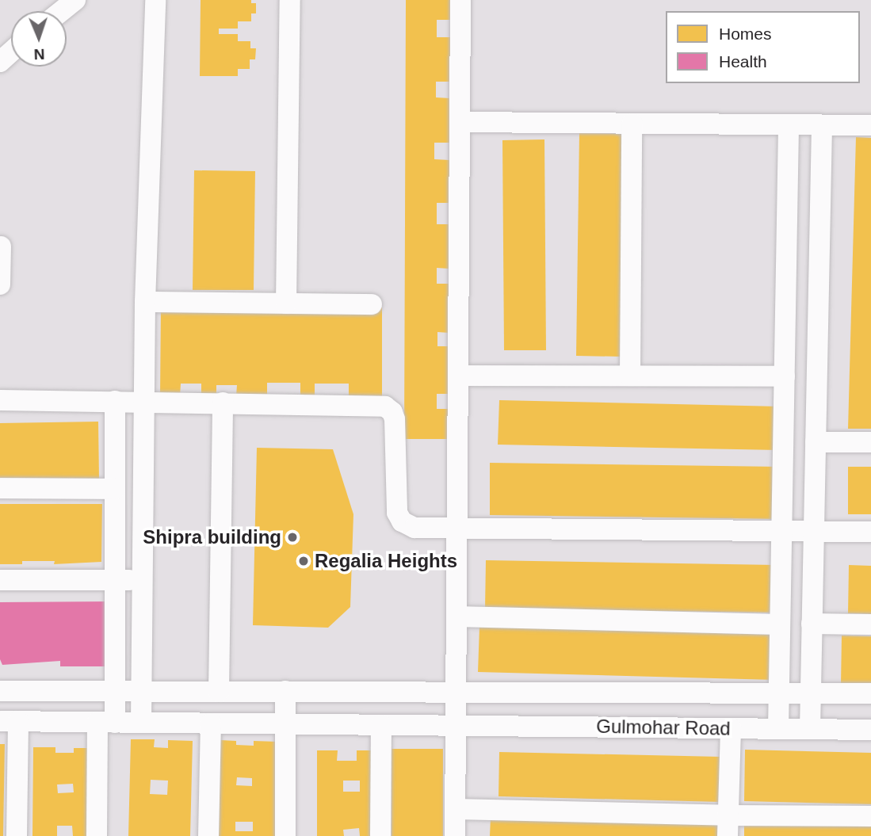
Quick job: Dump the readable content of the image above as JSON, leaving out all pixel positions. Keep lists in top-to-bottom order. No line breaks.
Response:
{"streets":{"street":["Gulmohar Road"]},"places":["Shipra building","Regalia Heights"],"legend":["Homes","Health"],"north":"bottom"}
